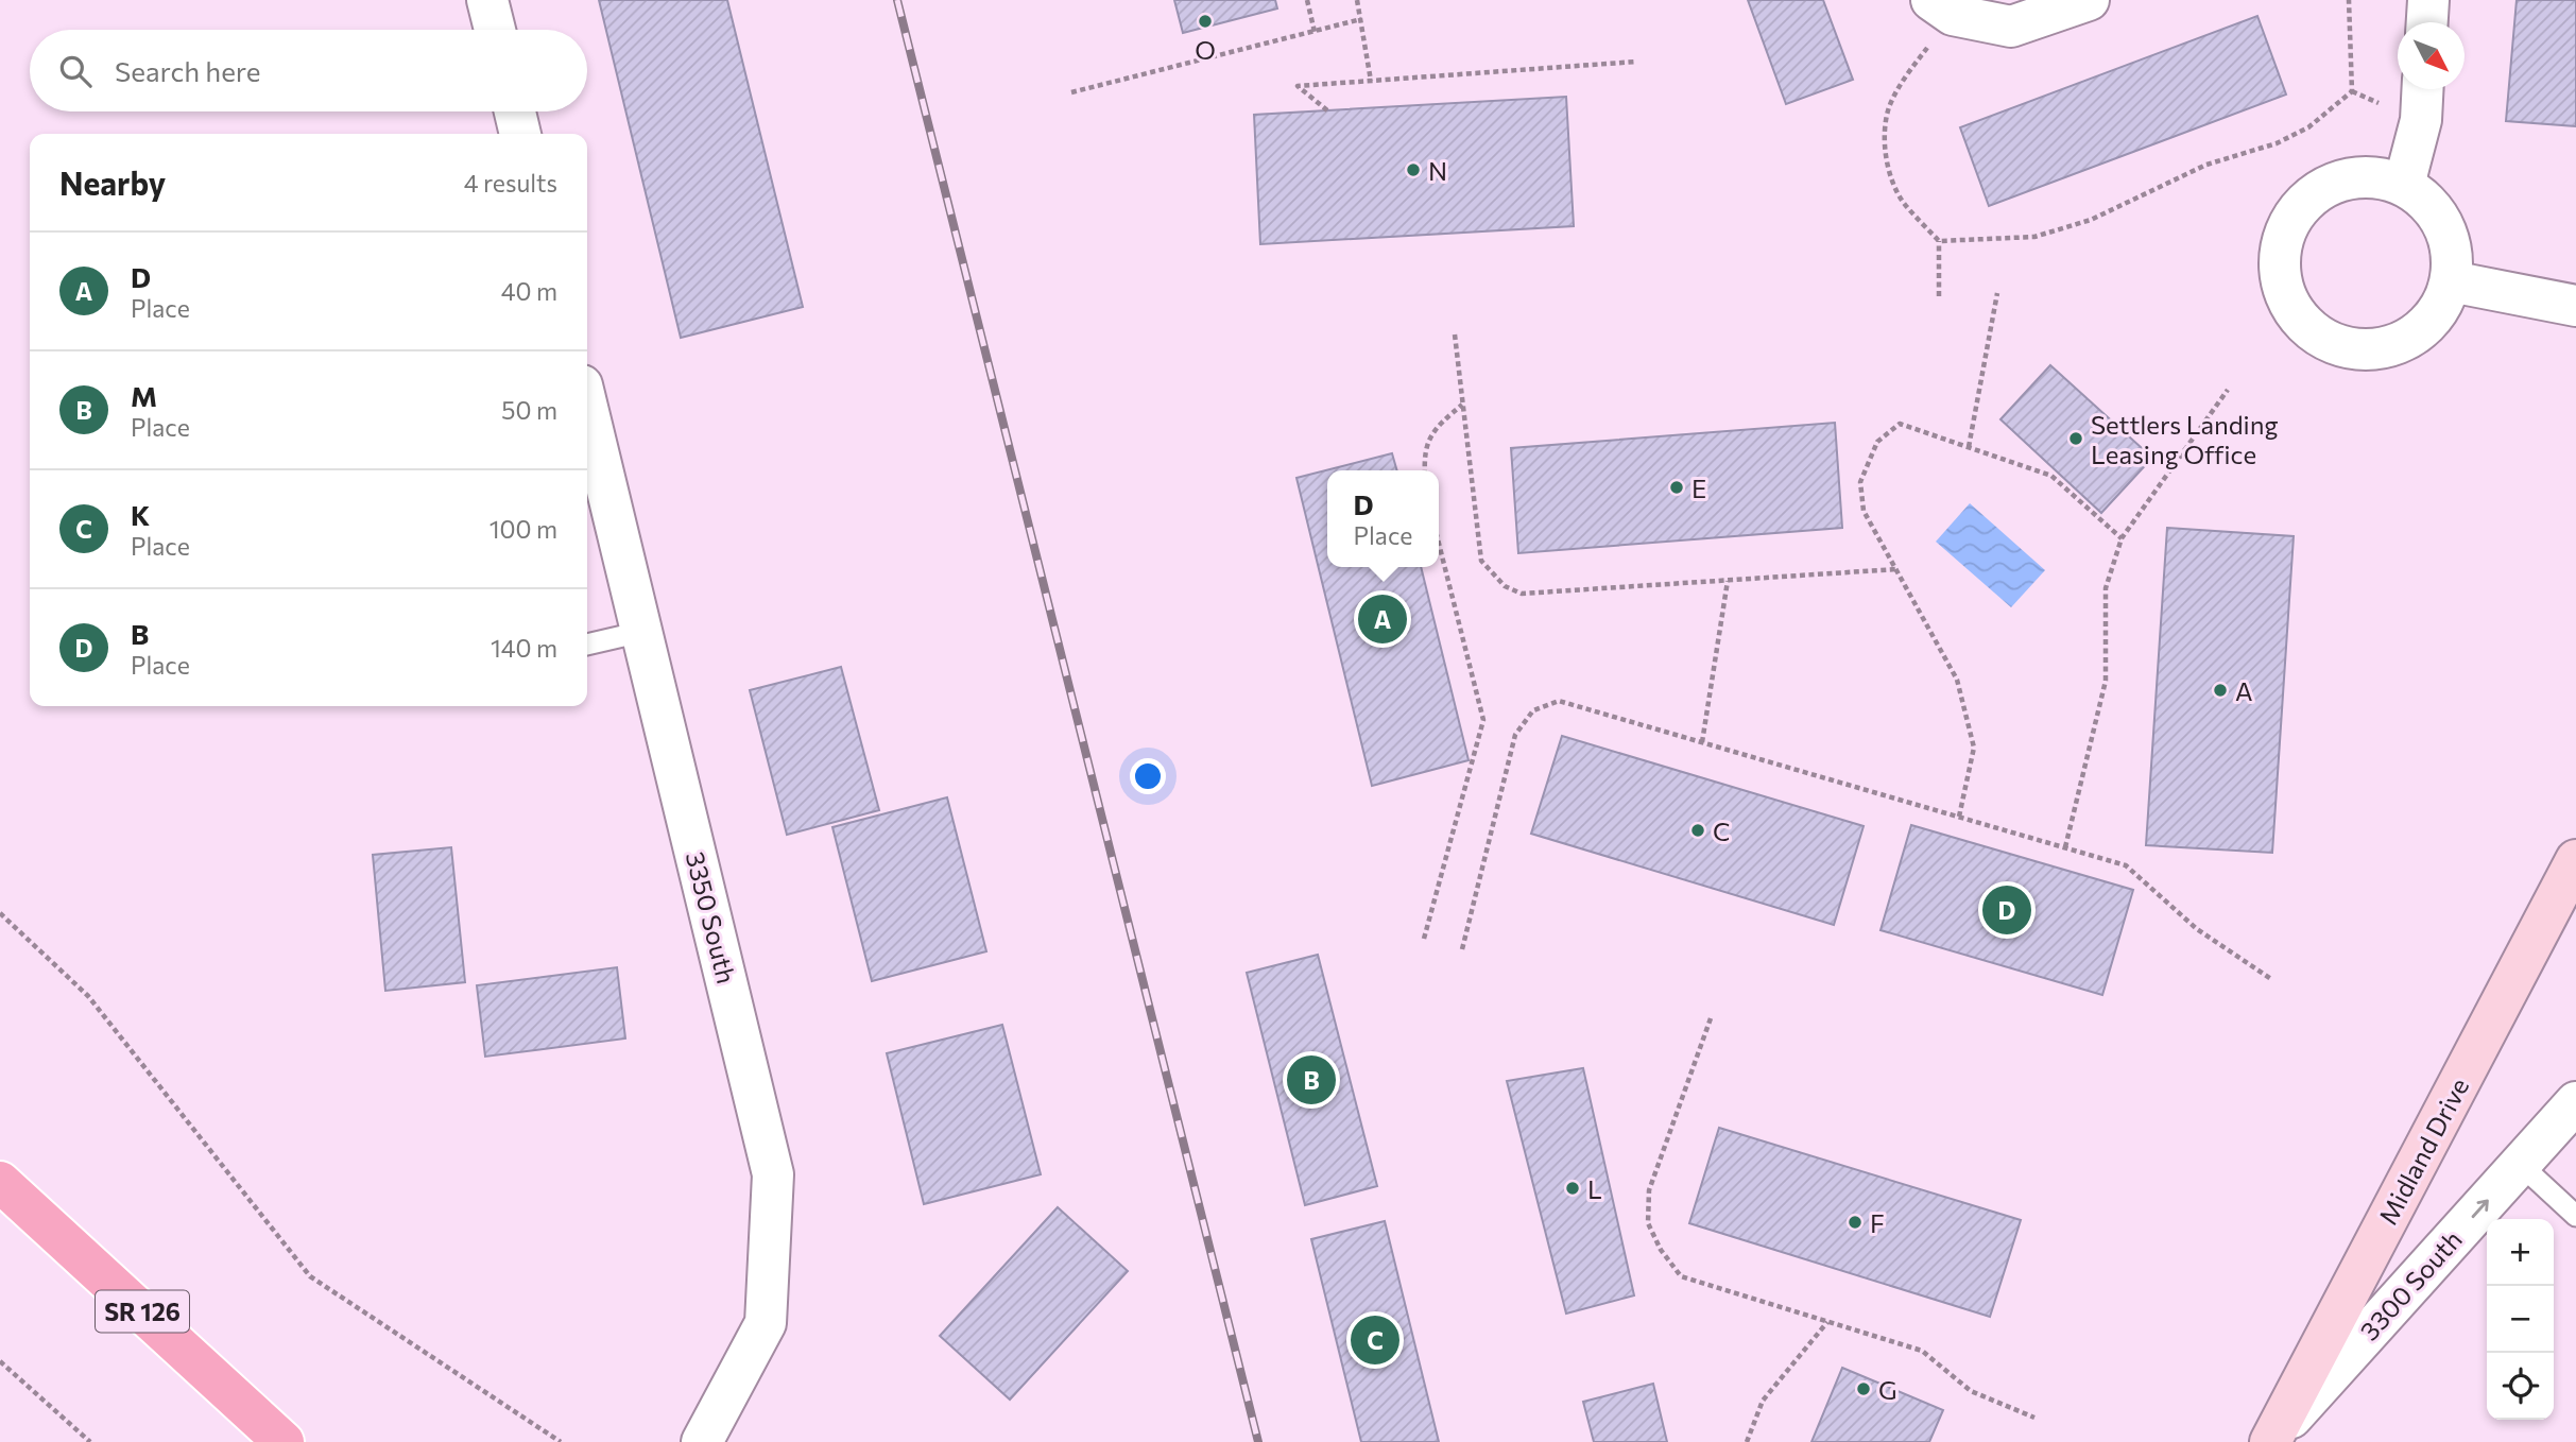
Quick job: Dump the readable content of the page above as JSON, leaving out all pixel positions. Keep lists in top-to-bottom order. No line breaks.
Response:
{"streets":{"main road":["Midland Drive","SR 126"],"street":["3350 South","3300 South"]},"crossings":[["Midland Drive","3300 South"]],"one_way":["3300 South"],"places":["O","N","Settlers Landing Leasing Office","E","A","C","L","F","G"],"north":"bottom right","page":{"search":"Search here","heading":["Nearby","4 results"],"list":[{"mark":"A","name":"D","note":"Place","value":"40 m"},{"mark":"B","name":"M","note":"Place","value":"50 m"},{"mark":"C","name":"K","note":"Place","value":"100 m"},{"mark":"D","name":"B","note":"Place","value":"140 m"}],"popup":["D","Place"],"pins":["A","D","B","C"],"map_buttons":["+","−"]}}
